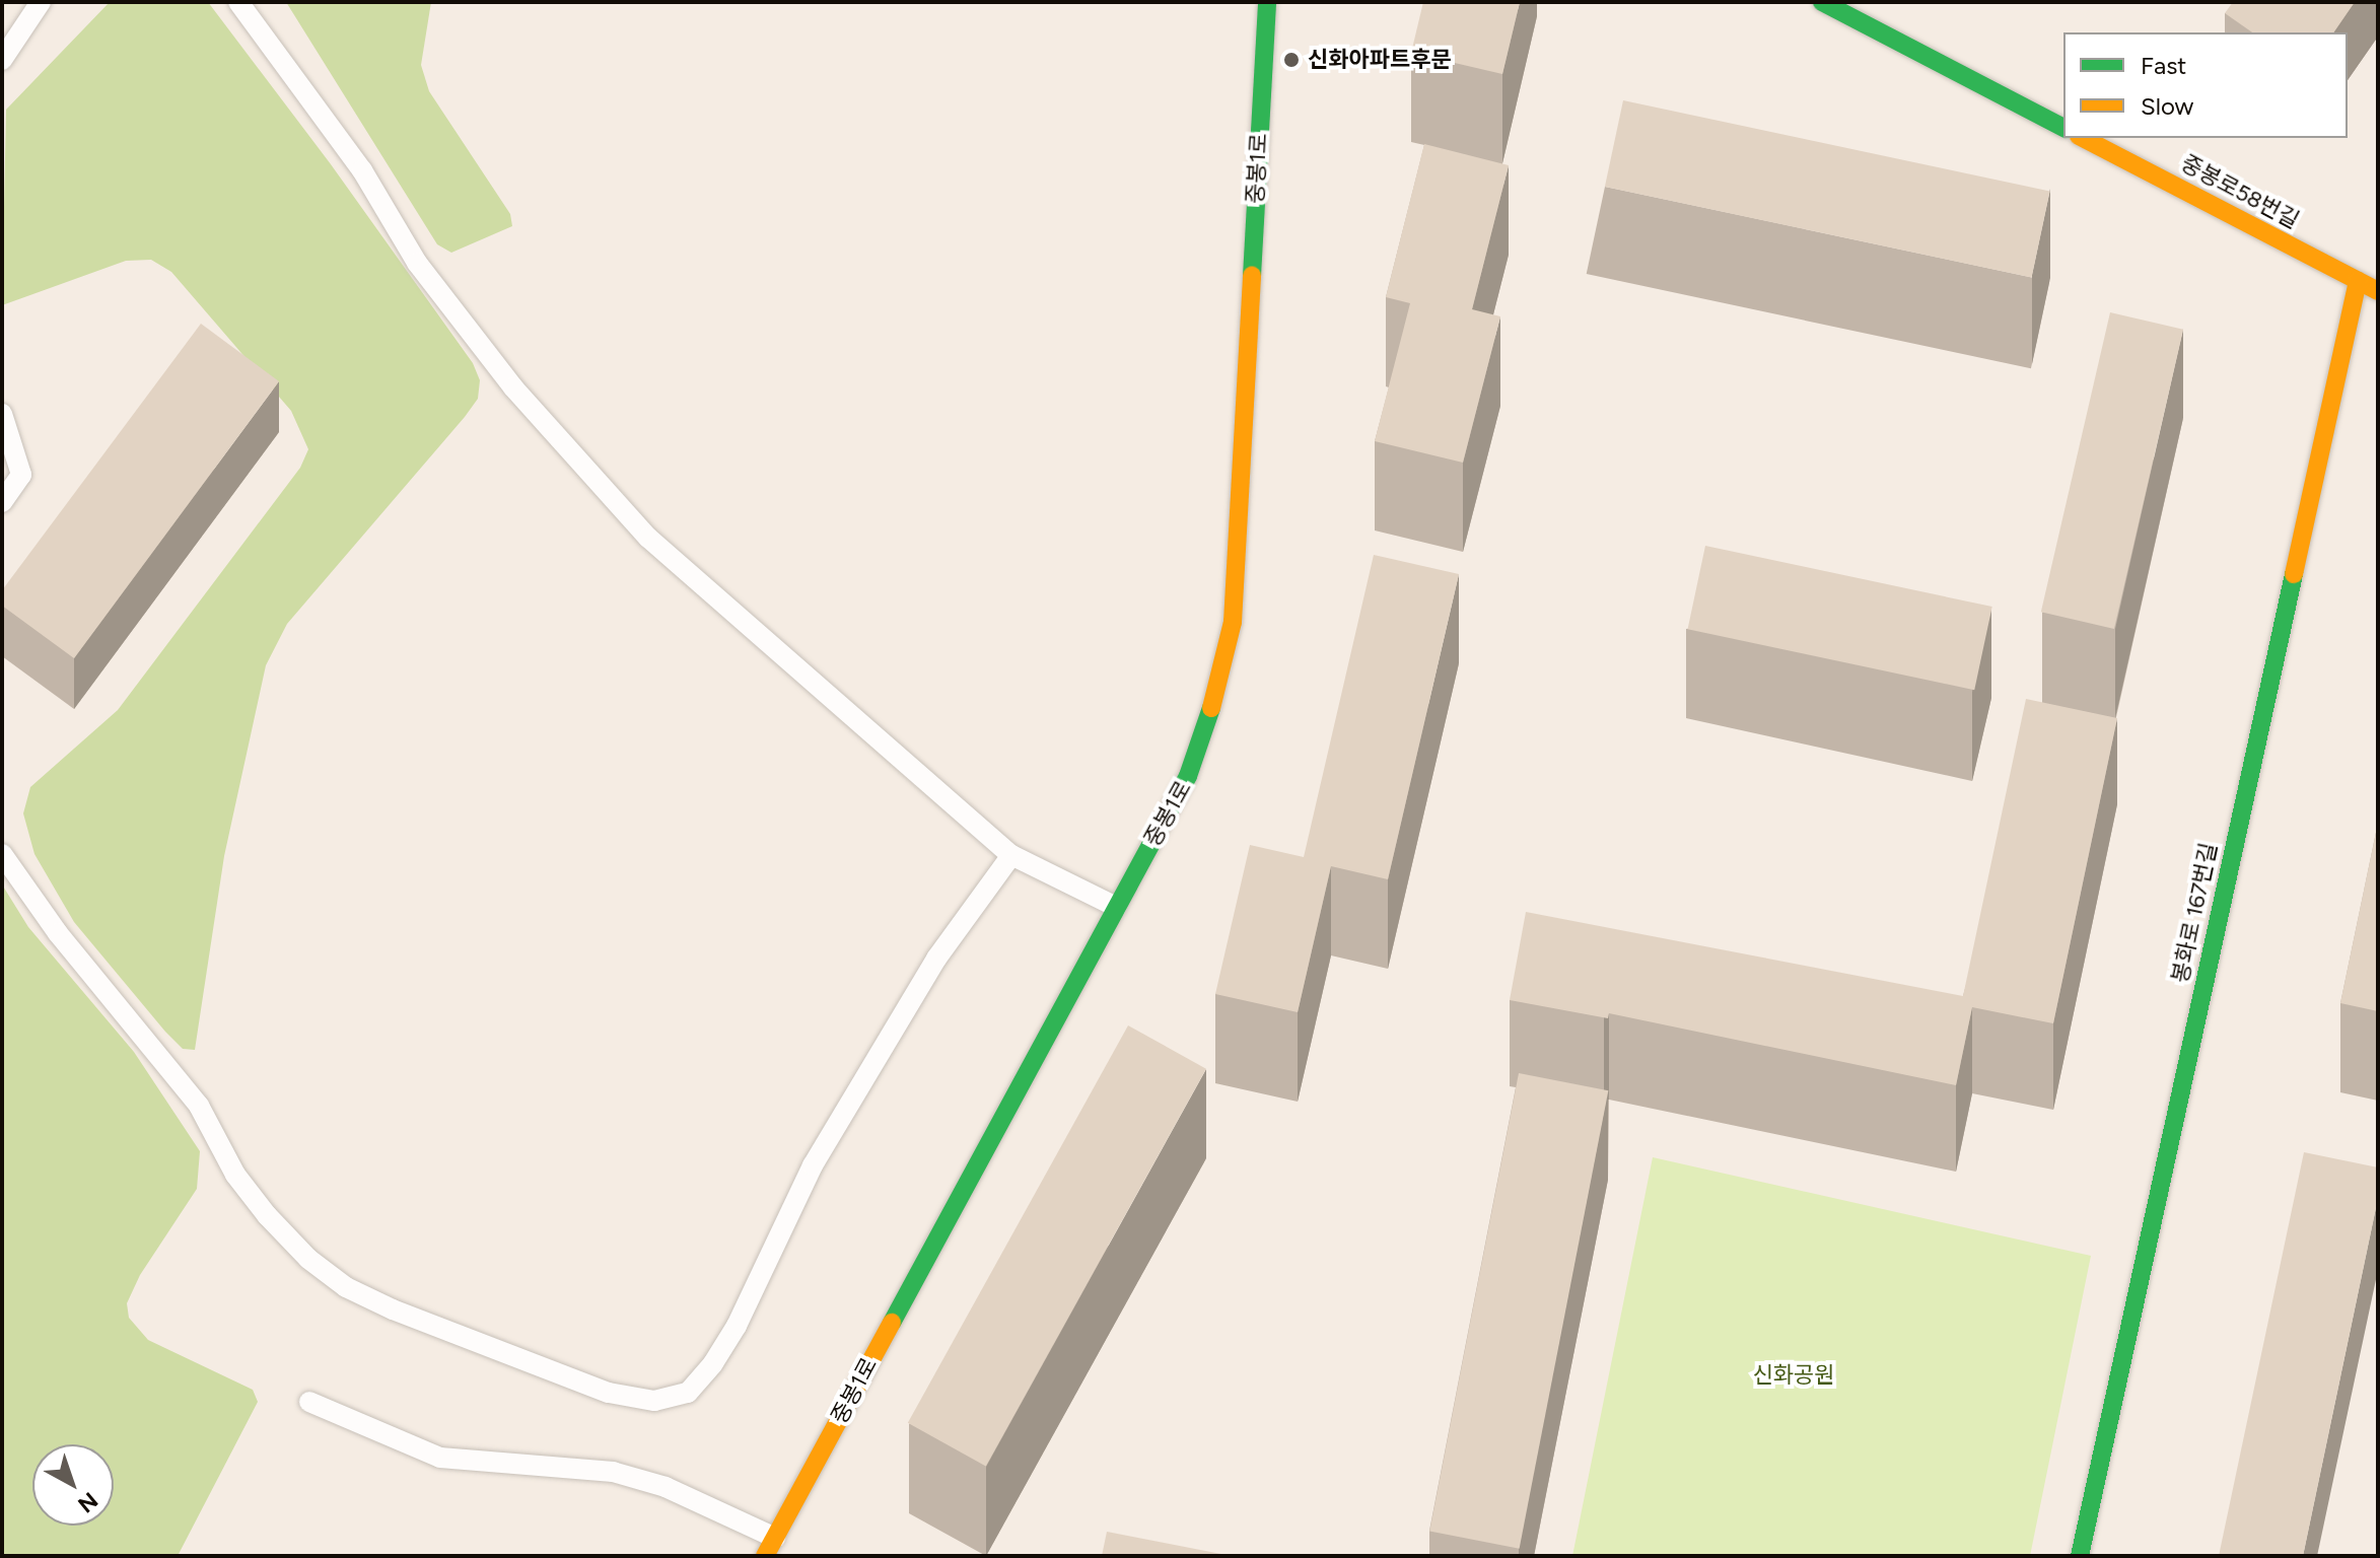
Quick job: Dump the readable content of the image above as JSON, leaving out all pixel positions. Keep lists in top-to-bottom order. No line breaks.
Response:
{"streets":{"street":["중봉1로","중봉로58번길","봉화로 167번길"]},"crossings":[["중봉로58번길","봉화로 167번길"]],"parks":["신화공원"],"places":["신화아파트후문"],"legend":["Fast","Slow"],"north":"bottom right"}
